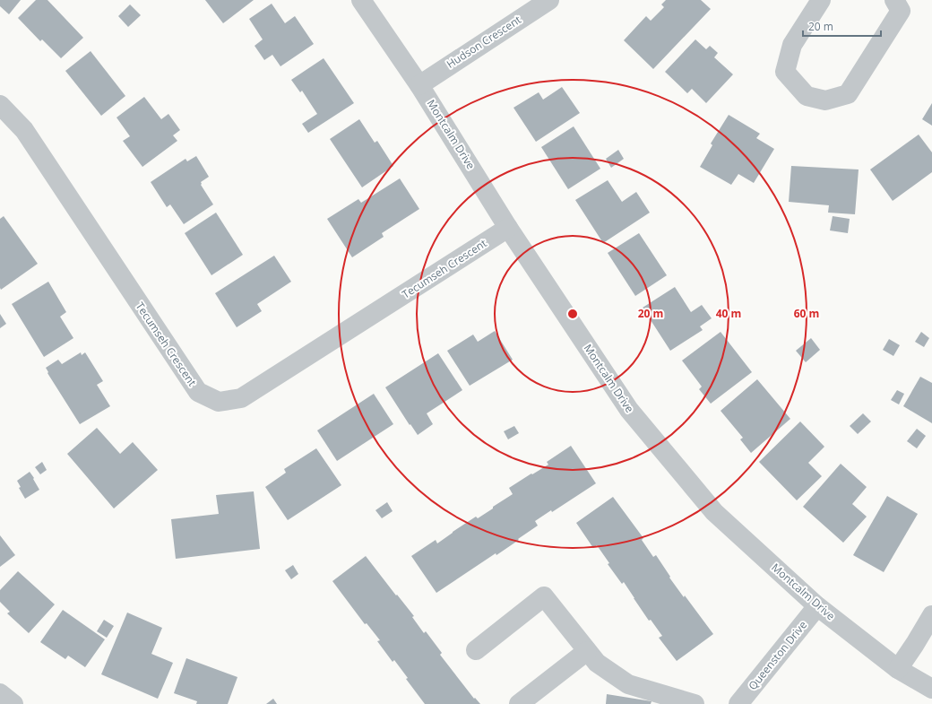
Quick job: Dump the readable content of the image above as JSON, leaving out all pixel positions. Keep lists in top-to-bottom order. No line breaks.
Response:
{"streets":{"street":["Hudson Crescent","Montcalm Drive","Tecumseh Crescent","Queenston Drive"]},"crossings":[["Hudson Crescent","Montcalm Drive"],["Montcalm Drive","Tecumseh Crescent"],["Montcalm Drive","Queenston Drive"]],"scale_bar":"20 m","rings":["20 m","40 m","60 m"]}
